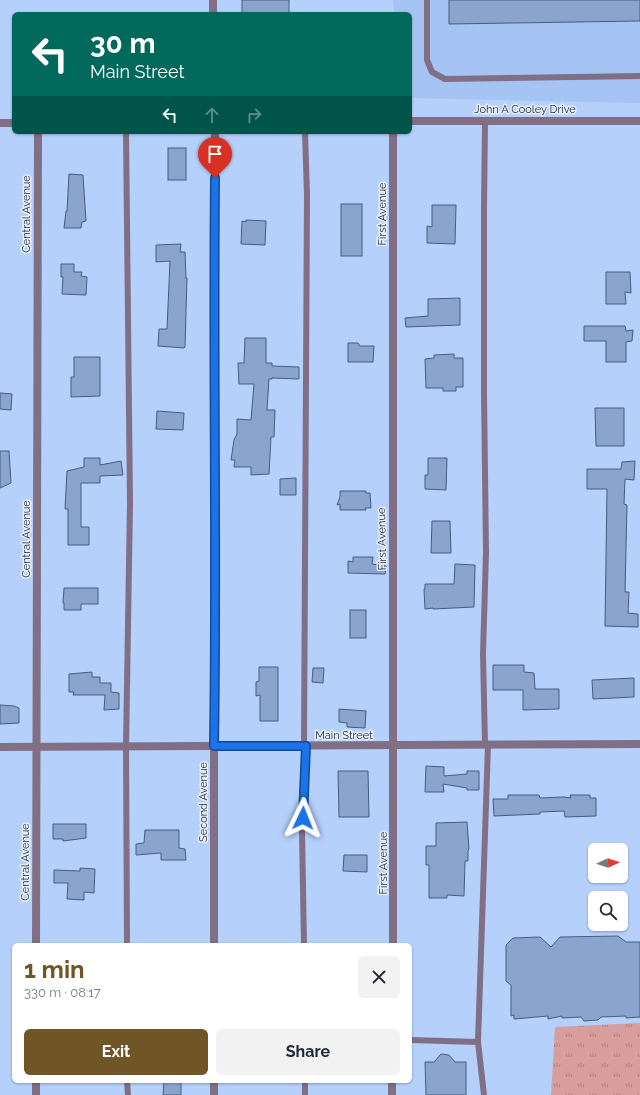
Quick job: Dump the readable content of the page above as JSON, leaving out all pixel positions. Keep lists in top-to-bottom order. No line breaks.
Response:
{"streets":{"street":["John A Cooley Drive","Central Avenue","First Avenue","Main Street","Second Avenue"]},"crossings":[["Central Avenue","Main Street"],["First Avenue","Main Street"],["Main Street","Second Avenue"]],"north":"right","page":{"turn":["30 m","Main Street"],"heading":["1 min","330 m · 08:17"],"buttons":["Exit","Share"]}}
